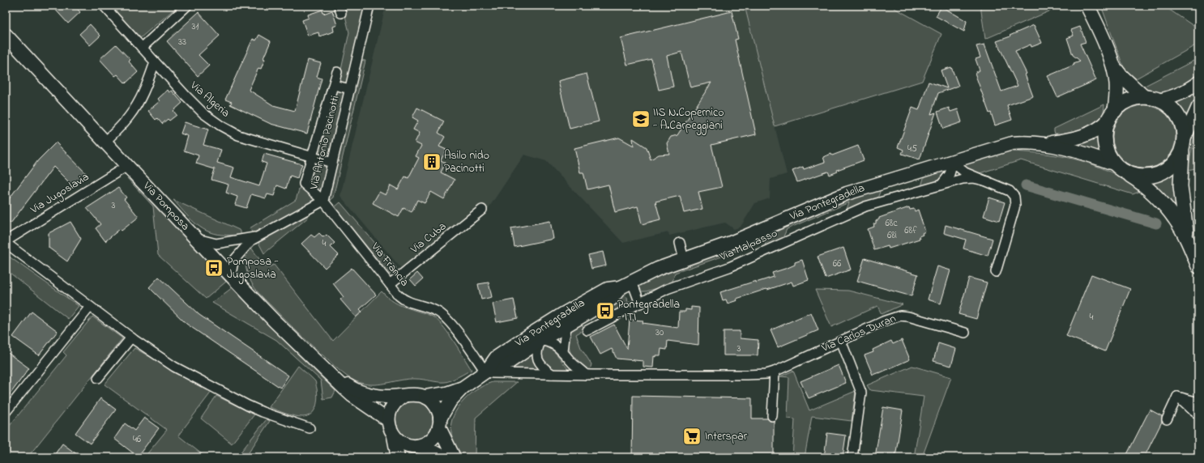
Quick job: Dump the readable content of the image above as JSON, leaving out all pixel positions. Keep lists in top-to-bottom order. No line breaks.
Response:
{"streets":{"main road":["Via Pontegradella"],"street":["Via Algeria","Via Antonio Pacinotti","Via Jugoslavia","Via Pomposa","Via Cuba","Via Malpasso","Via Francia","Via Carlos Duran"]},"crossings":[["Via Algeria","Via Antonio Pacinotti"],["Via Antonio Pacinotti","Via Pomposa"],["Via Antonio Pacinotti","Via Francia"],["Via Jugoslavia","Via Pomposa"],["Via Pontegradella","Via Pomposa"],["Via Pontegradella","Via Malpasso"],["Via Pontegradella","Via Francia"],["Via Pontegradella","Via Carlos Duran"],["Via Cuba","Via Francia"],["Via Francia","Via Carlos Duran"]],"places":{"school or university":["IIS N.Copernico - A.Carpeggiani"],"building":["Asilo nido Pacinotti"],"bus stop":["Pomposa - Jugoslavia","Pontegradella - ITI"],"supermarket":["Interspar"]},"house_numbers":["31","33","45","3","68c","68f","68i","4","66","4","30","3","46"]}
